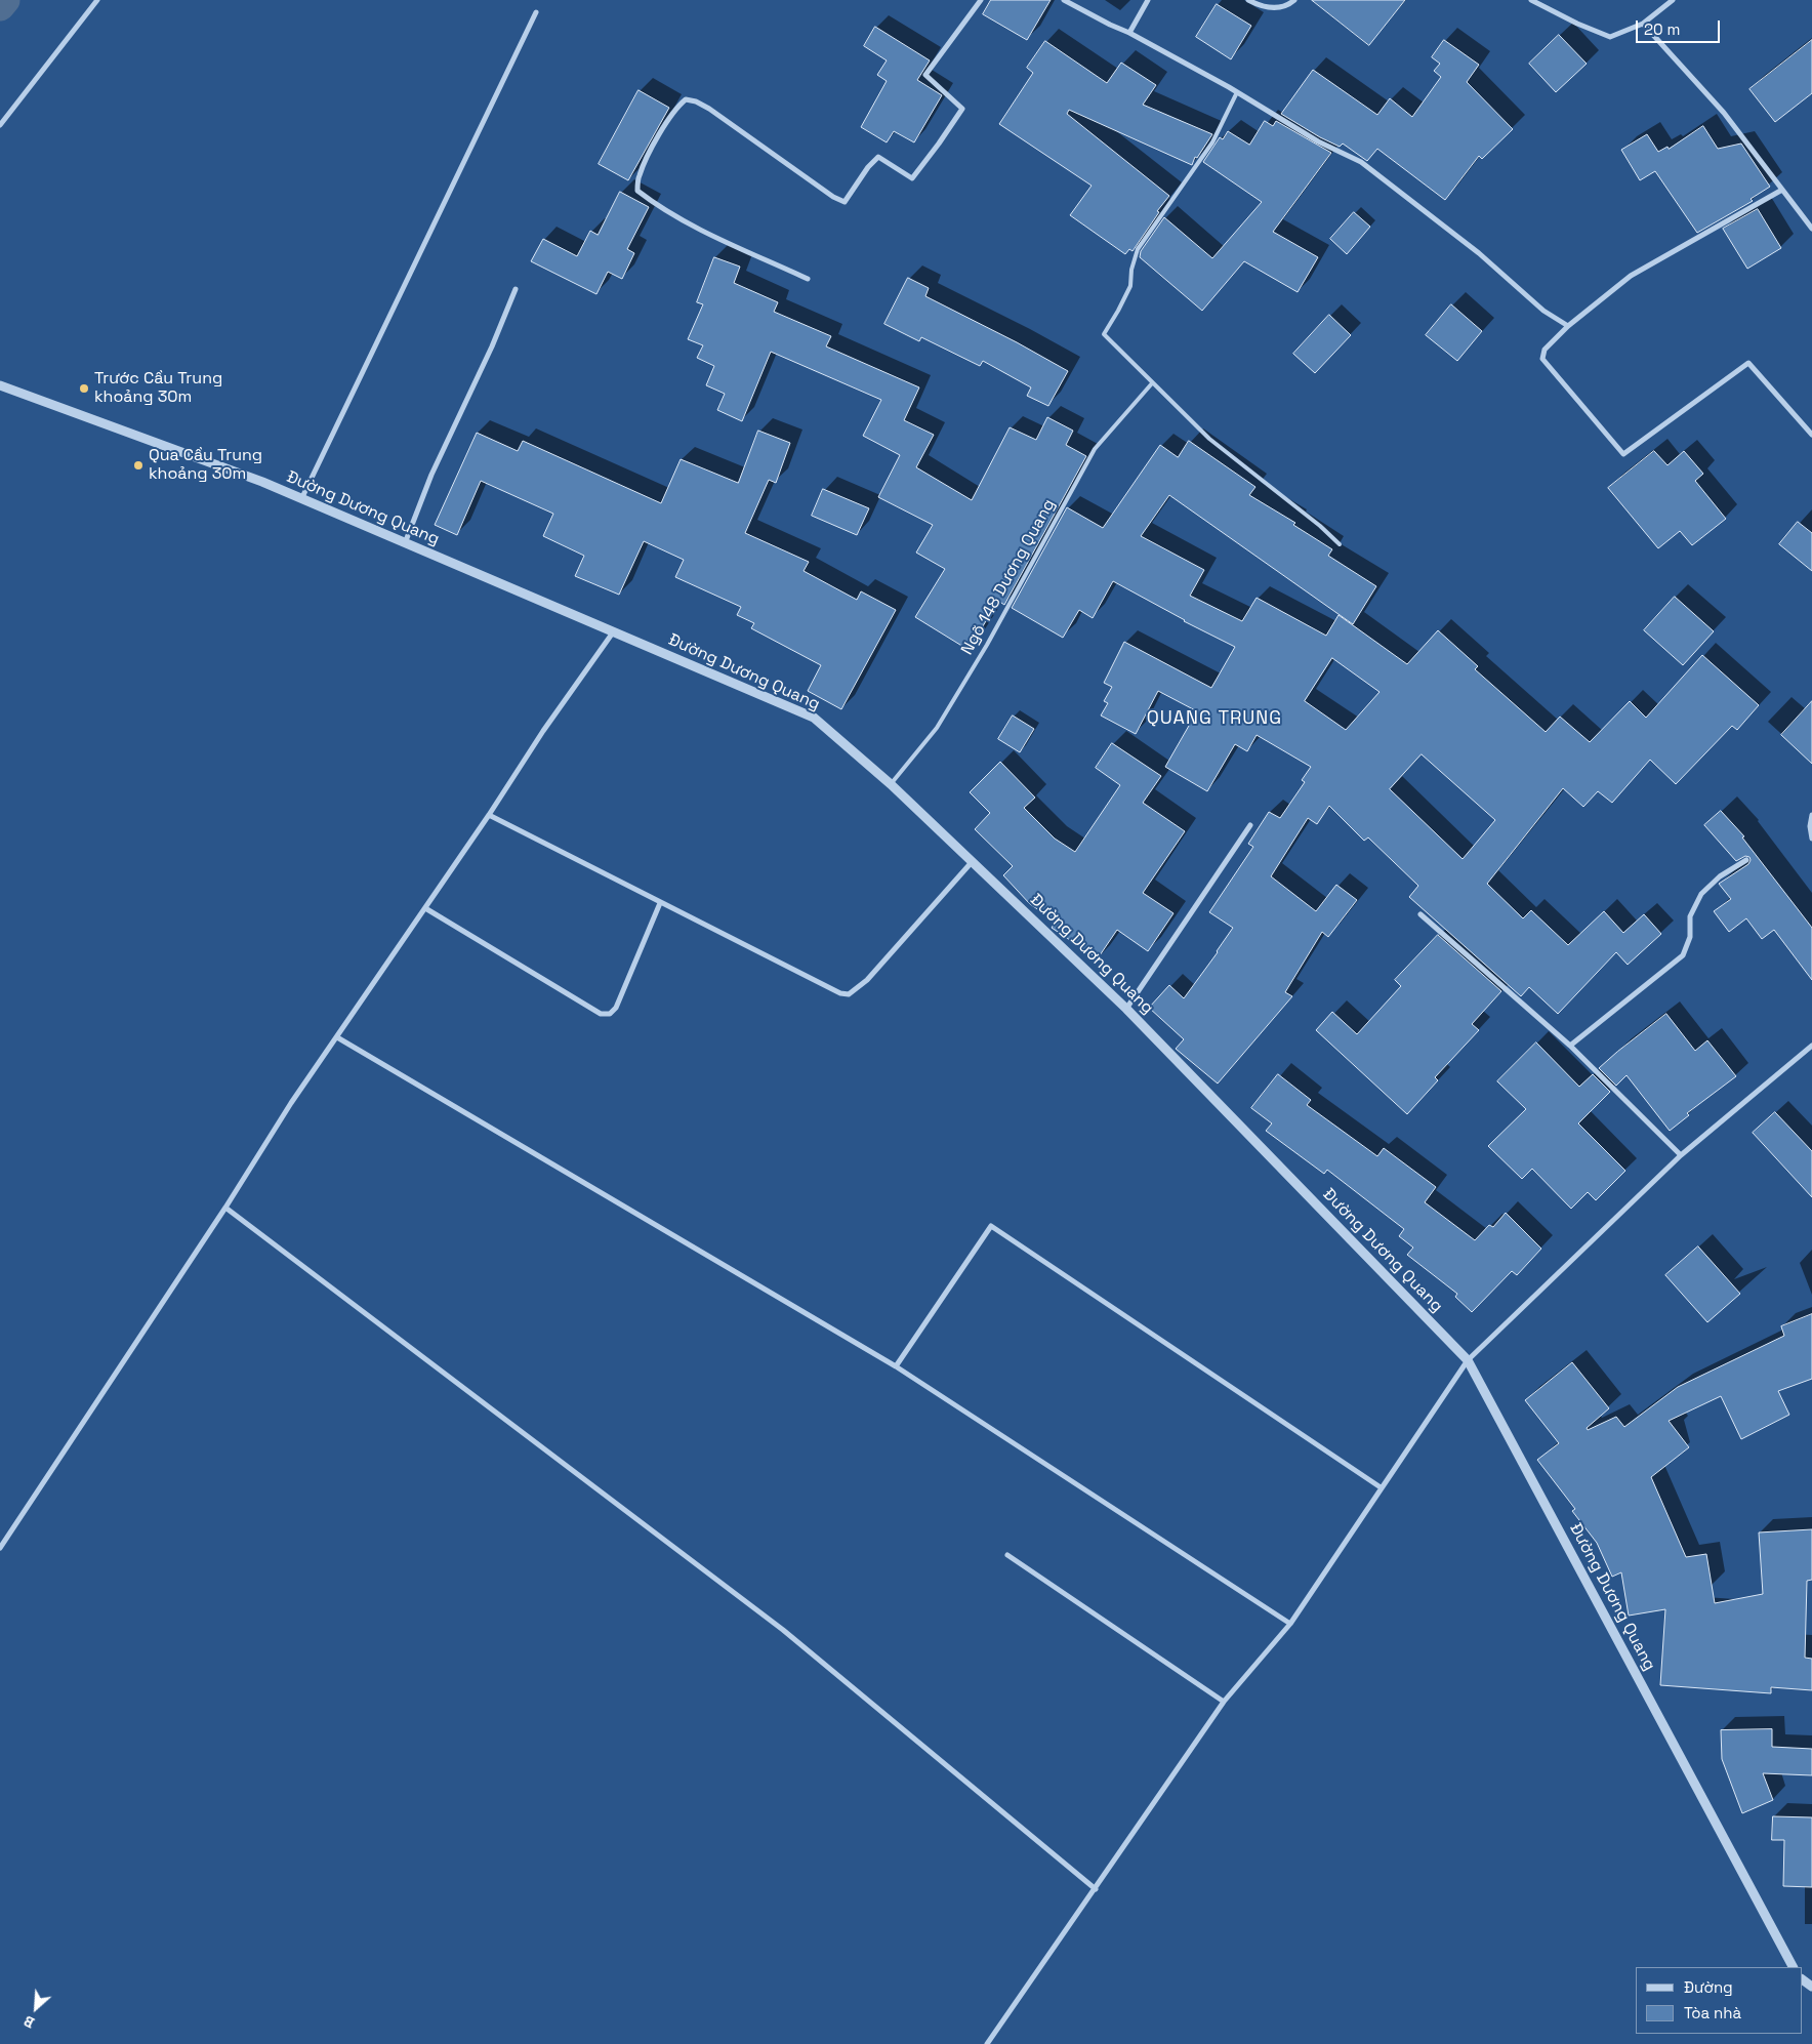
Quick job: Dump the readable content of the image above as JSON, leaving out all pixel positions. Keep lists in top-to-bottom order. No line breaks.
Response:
{"streets":{"street":["Đường Dương Quang"],"lane":["Ngõ 148 Dương Quang"]},"crossings":[["Đường Dương Quang","Ngõ 148 Dương Quang"]],"districts":["QUANG TRUNG"],"places":["Trước Cầu Trung khoảng 30m","Qua Cầu Trung khoảng 30m"],"legend":["Đường","Tòa nhà"],"scale_bar":"20 m","north":"bottom left"}
